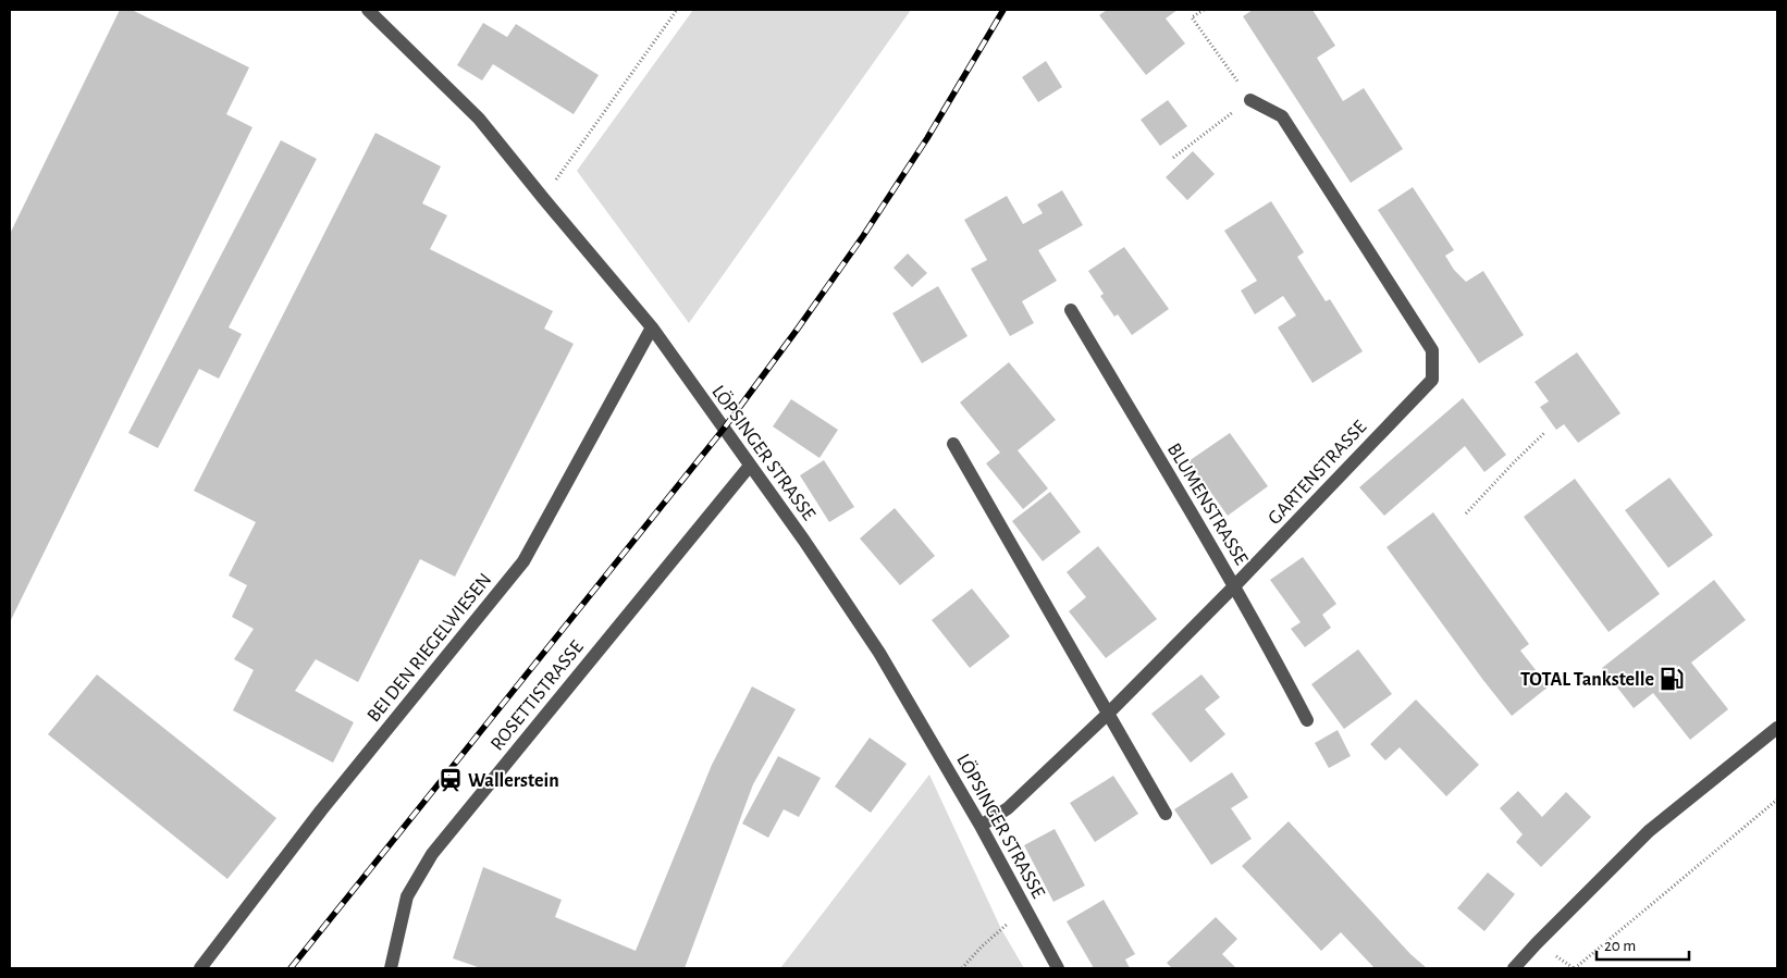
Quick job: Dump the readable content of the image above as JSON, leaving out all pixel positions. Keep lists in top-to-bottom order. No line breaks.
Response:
{"streets":{"street":["LÖPSINGER STRASSE","GARTENSTRASSE","BLUMENSTRASSE","BEI DEN RIEGELWIESEN","ROSETTISTRASSE"]},"crossings":[["LÖPSINGER STRASSE","GARTENSTRASSE"],["LÖPSINGER STRASSE","BEI DEN RIEGELWIESEN"],["LÖPSINGER STRASSE","ROSETTISTRASSE"],["GARTENSTRASSE","BLUMENSTRASSE"]],"places":{"fuel station":["TOTAL Tankstelle"],"station":["Wallerstein"]},"scale_bar":"20 m"}
